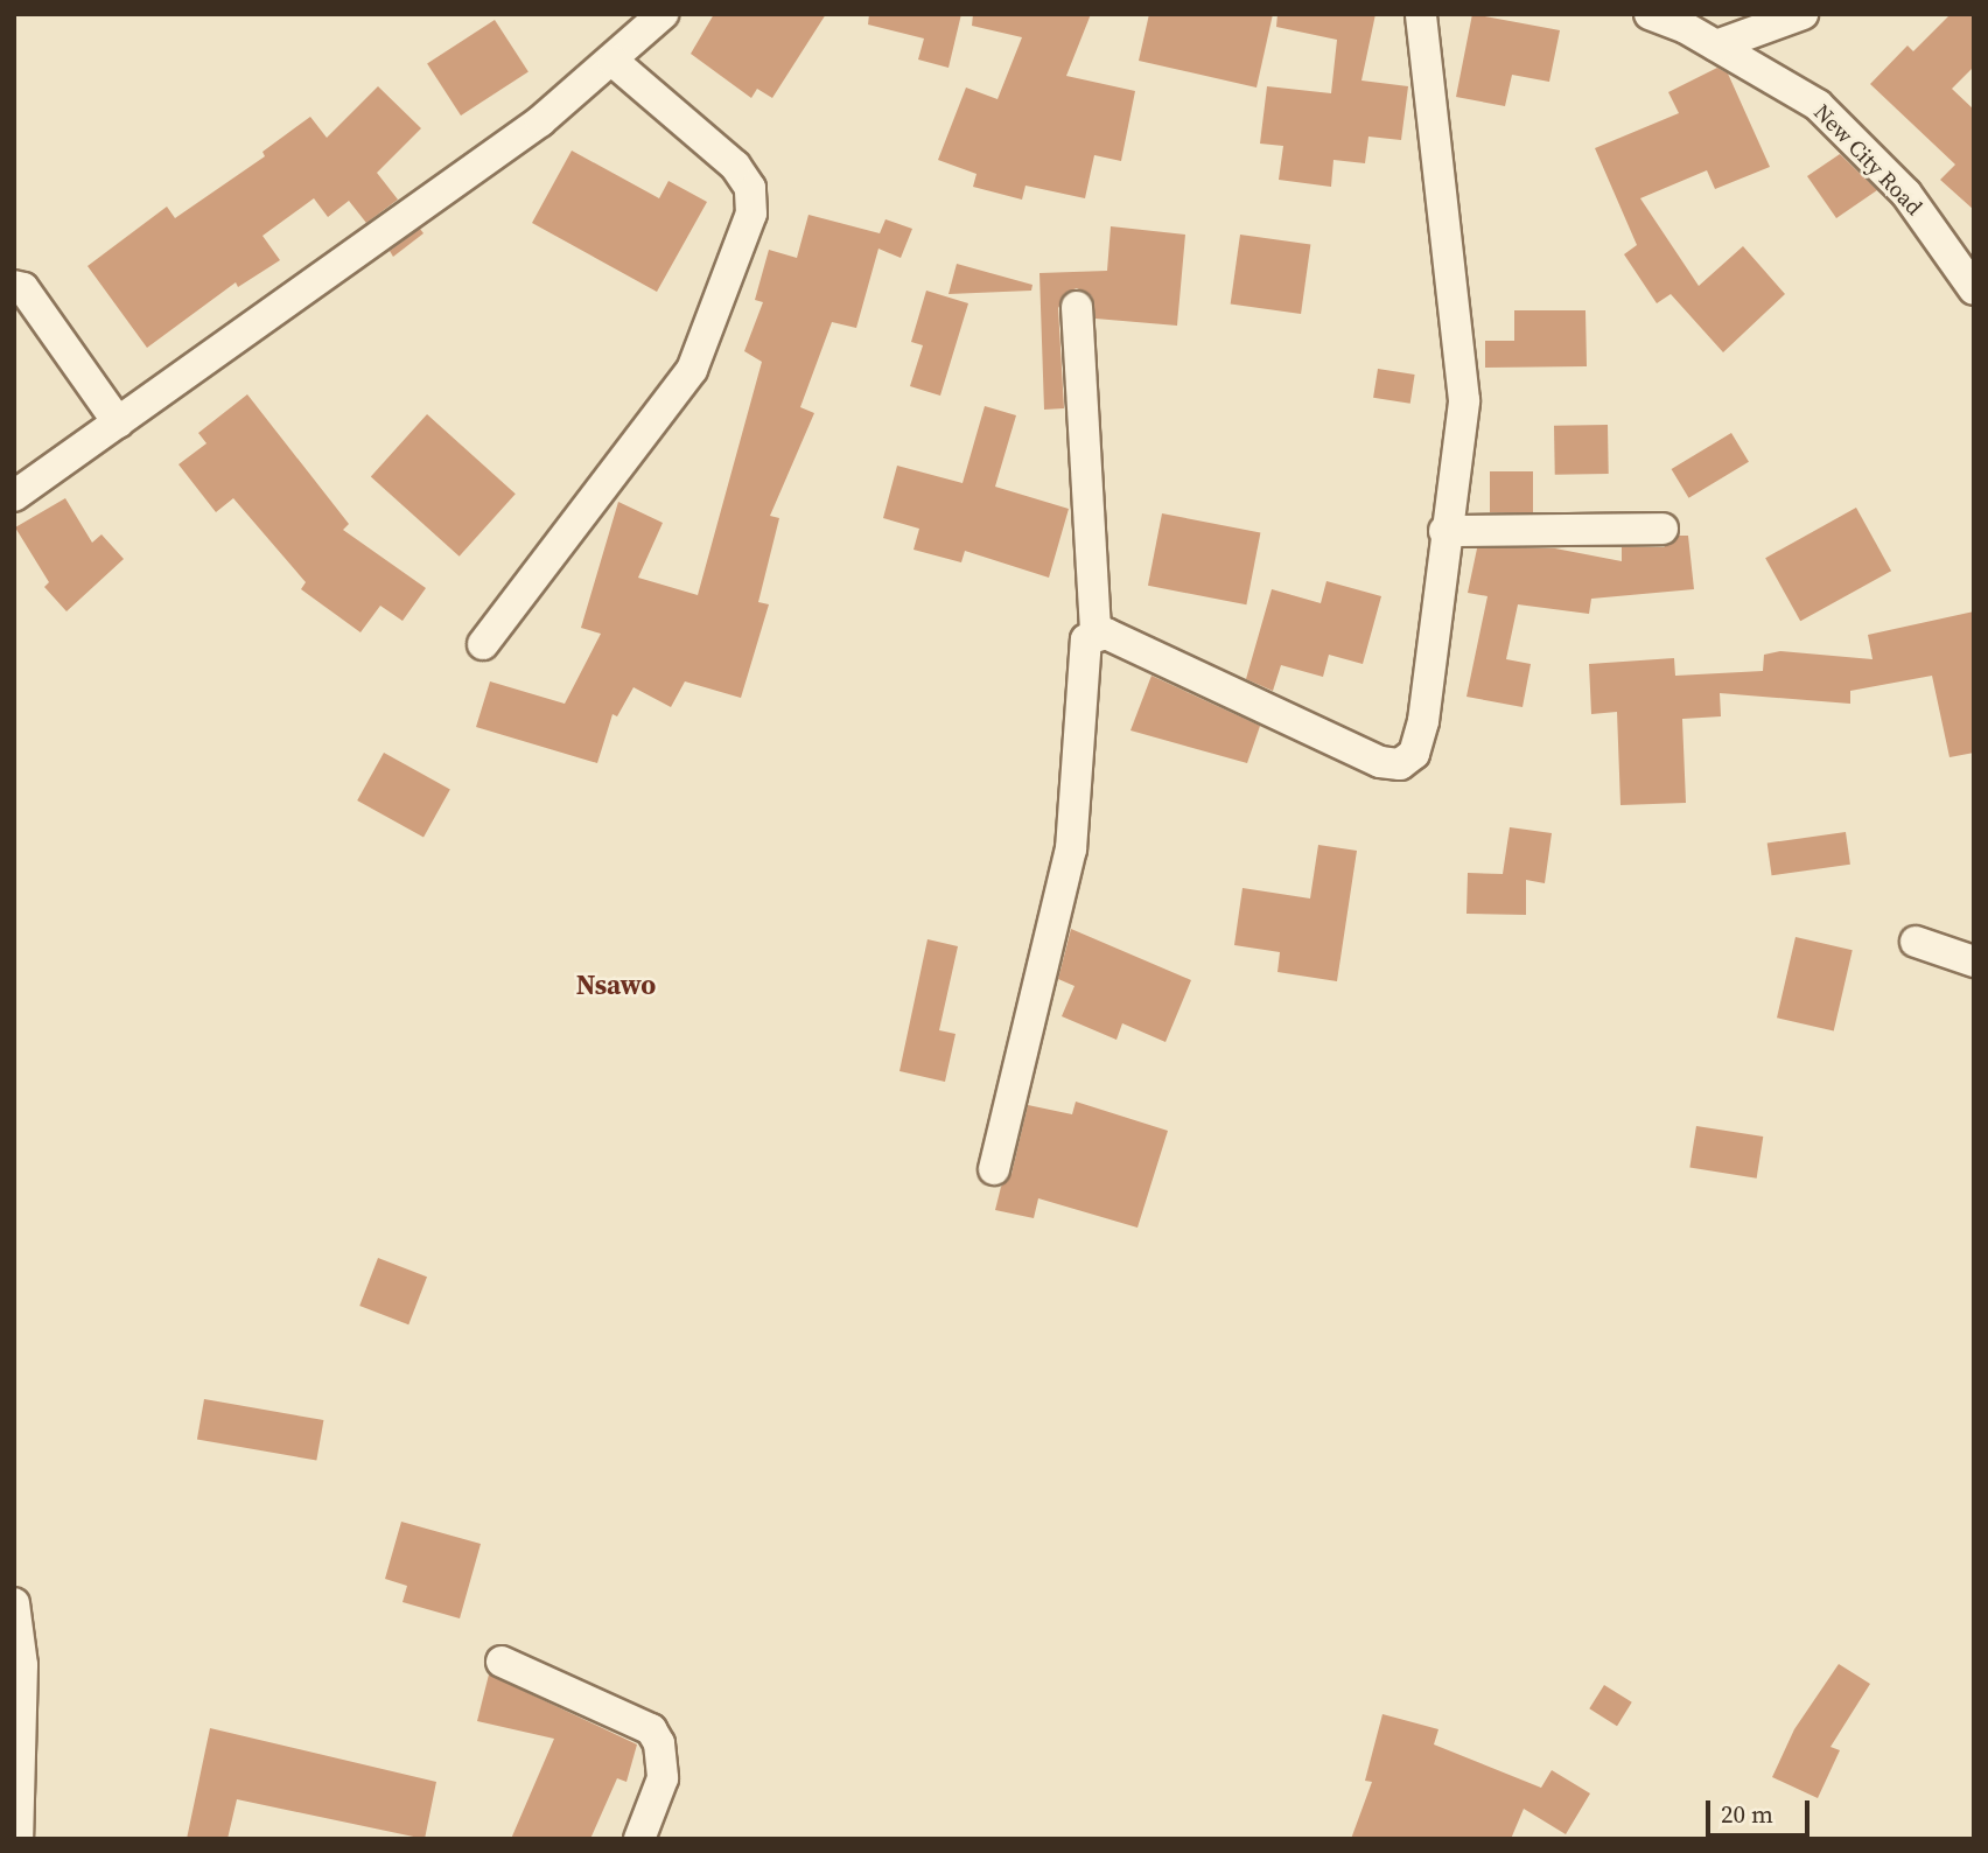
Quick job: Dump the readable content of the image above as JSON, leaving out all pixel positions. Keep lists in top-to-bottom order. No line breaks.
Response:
{"streets":{"street":["New City Road"]},"districts":["Nsawo"],"scale_bar":"20 m"}
